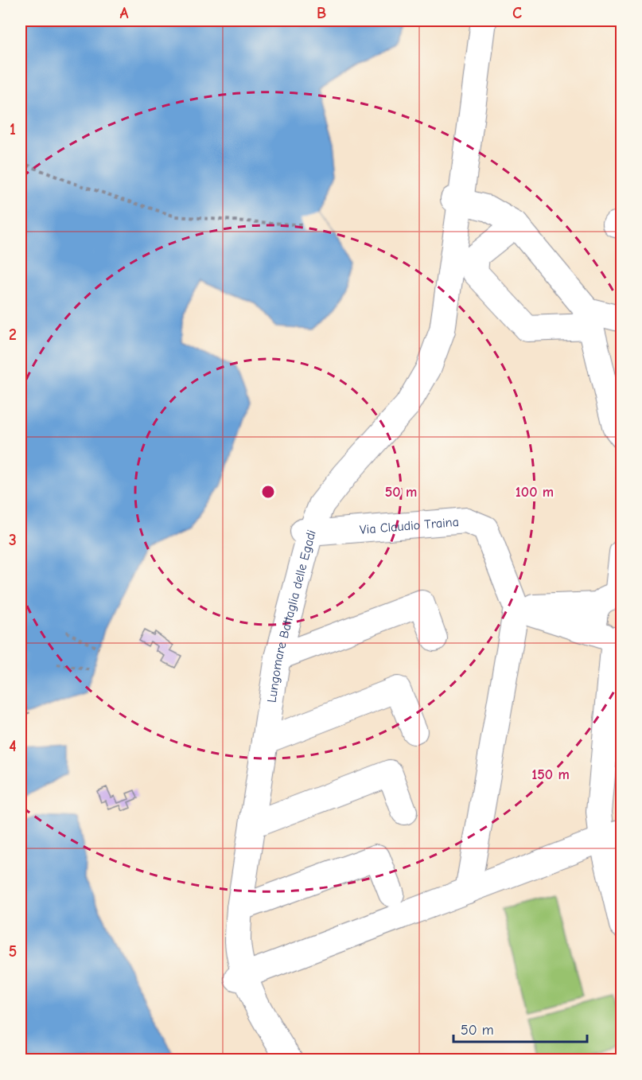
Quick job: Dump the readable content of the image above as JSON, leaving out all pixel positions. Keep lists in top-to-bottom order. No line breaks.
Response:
{"streets":{"street":["Via Claudio Traina","Lungomare Battaglia delle Egadi"]},"crossings":[["Via Claudio Traina","Lungomare Battaglia delle Egadi"]],"scale_bar":"50 m","grid":{"columns":["A","B","C"],"rows":["1","2","3","4","5"]},"rings":["50 m","100 m","150 m"]}
